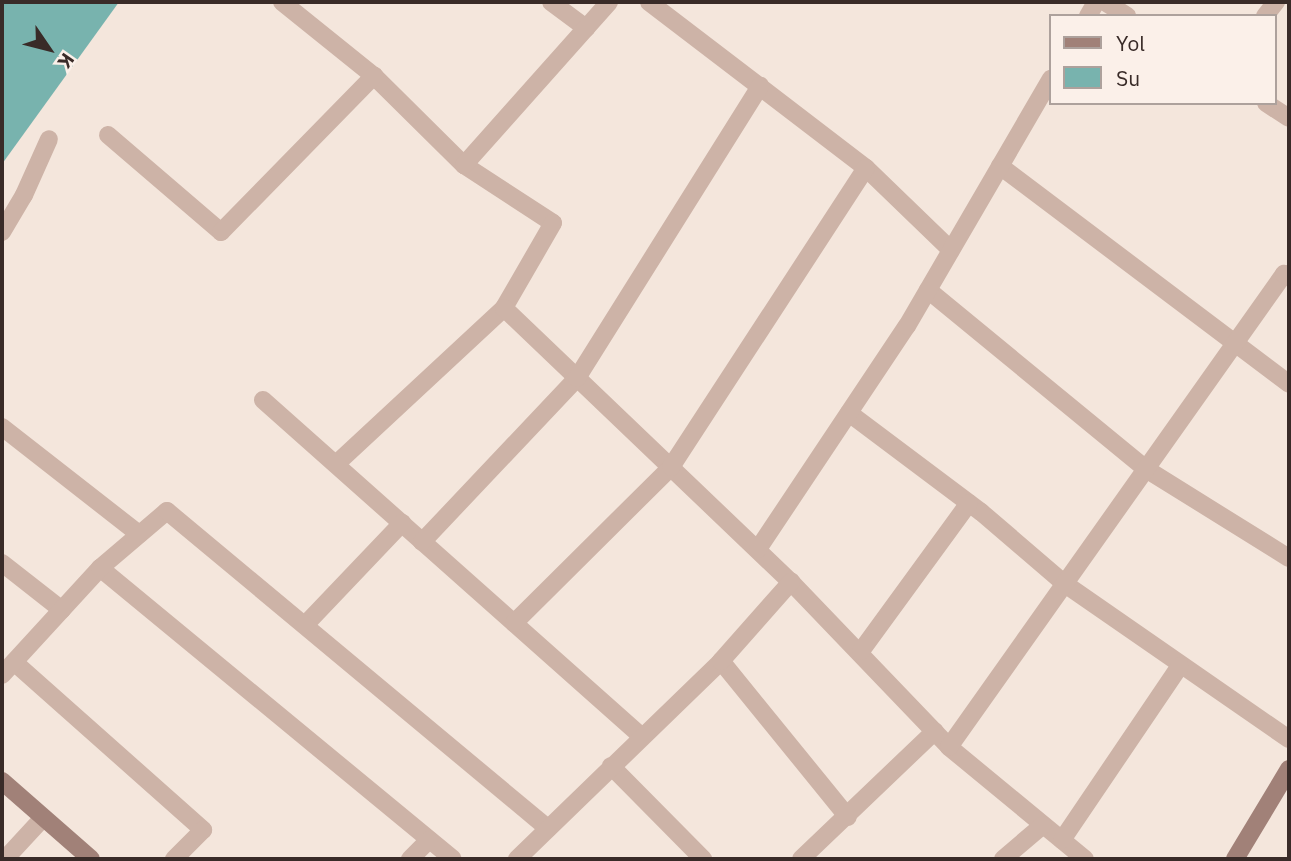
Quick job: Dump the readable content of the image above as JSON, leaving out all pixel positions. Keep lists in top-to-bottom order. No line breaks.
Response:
{"legend":["Yol","Su"],"north":"bottom right"}
